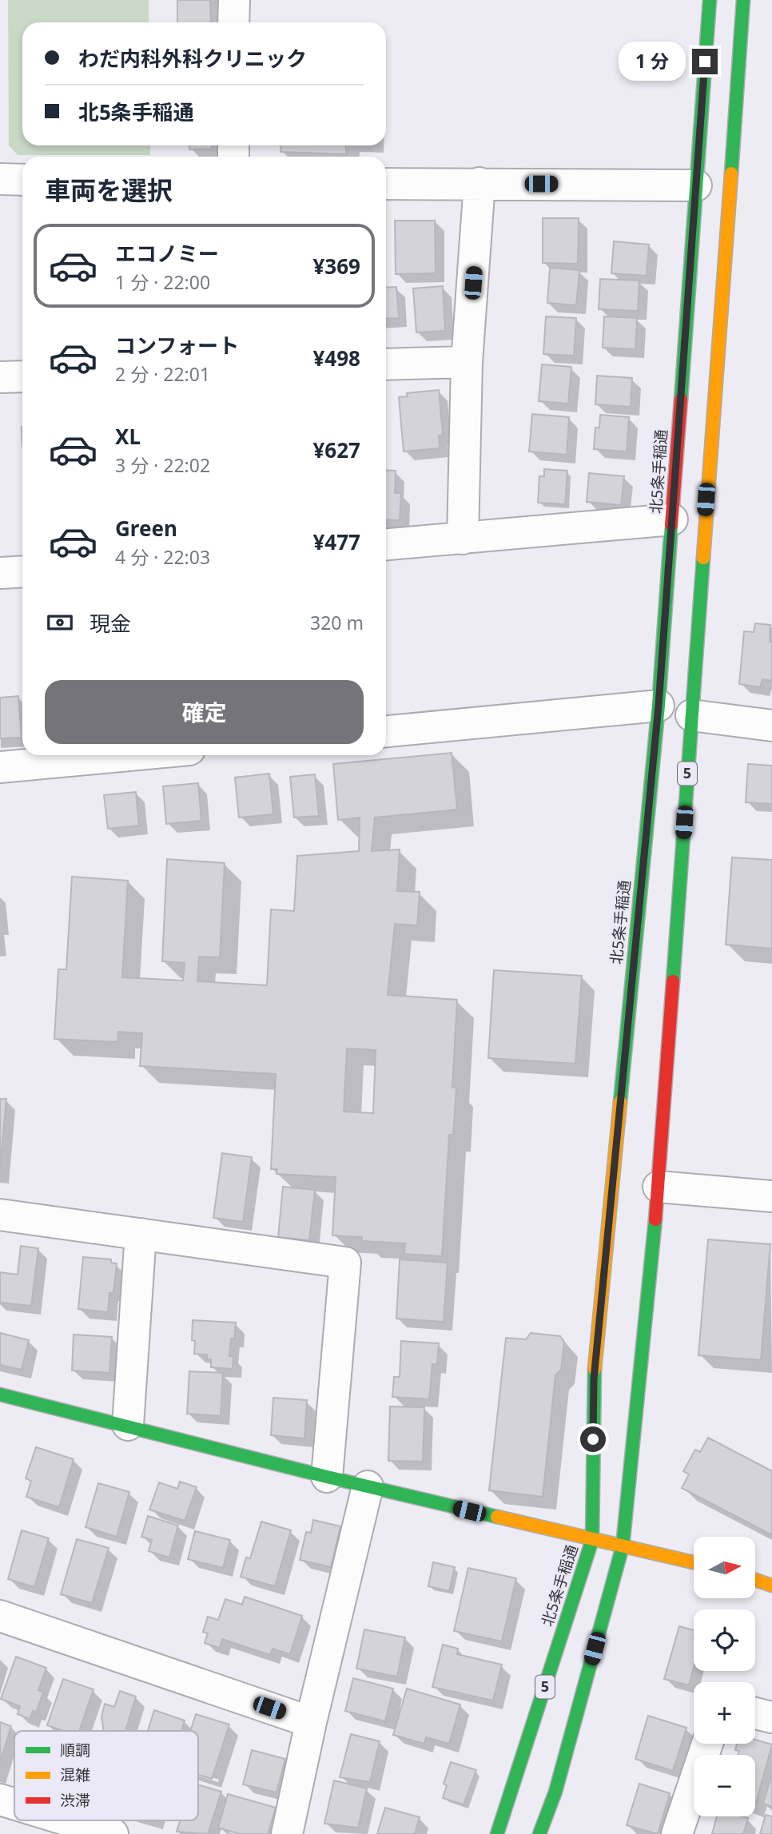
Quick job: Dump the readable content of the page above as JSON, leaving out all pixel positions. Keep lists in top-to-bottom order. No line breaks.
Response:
{"streets":{"main road":["北5条手稲通","5"]},"legend":["順調","混雑","渋滞"],"north":"right","page":{"banner":["わだ内科外科クリニック","北5条手稲通"],"bubble":"1 分","heading":"車両を選択","list":[{"name":"エコノミー","note":"1 分 · 22:00","value":"¥369"},{"name":"コンフォート","note":"2 分 · 22:01","value":"¥498"},{"name":"XL","note":"3 分 · 22:02","value":"¥627"},{"name":"Green","note":"4 分 · 22:03","value":"¥477"}],"pay":["現金","320 m"],"buttons":"確定","map_buttons":["+","−"]}}
